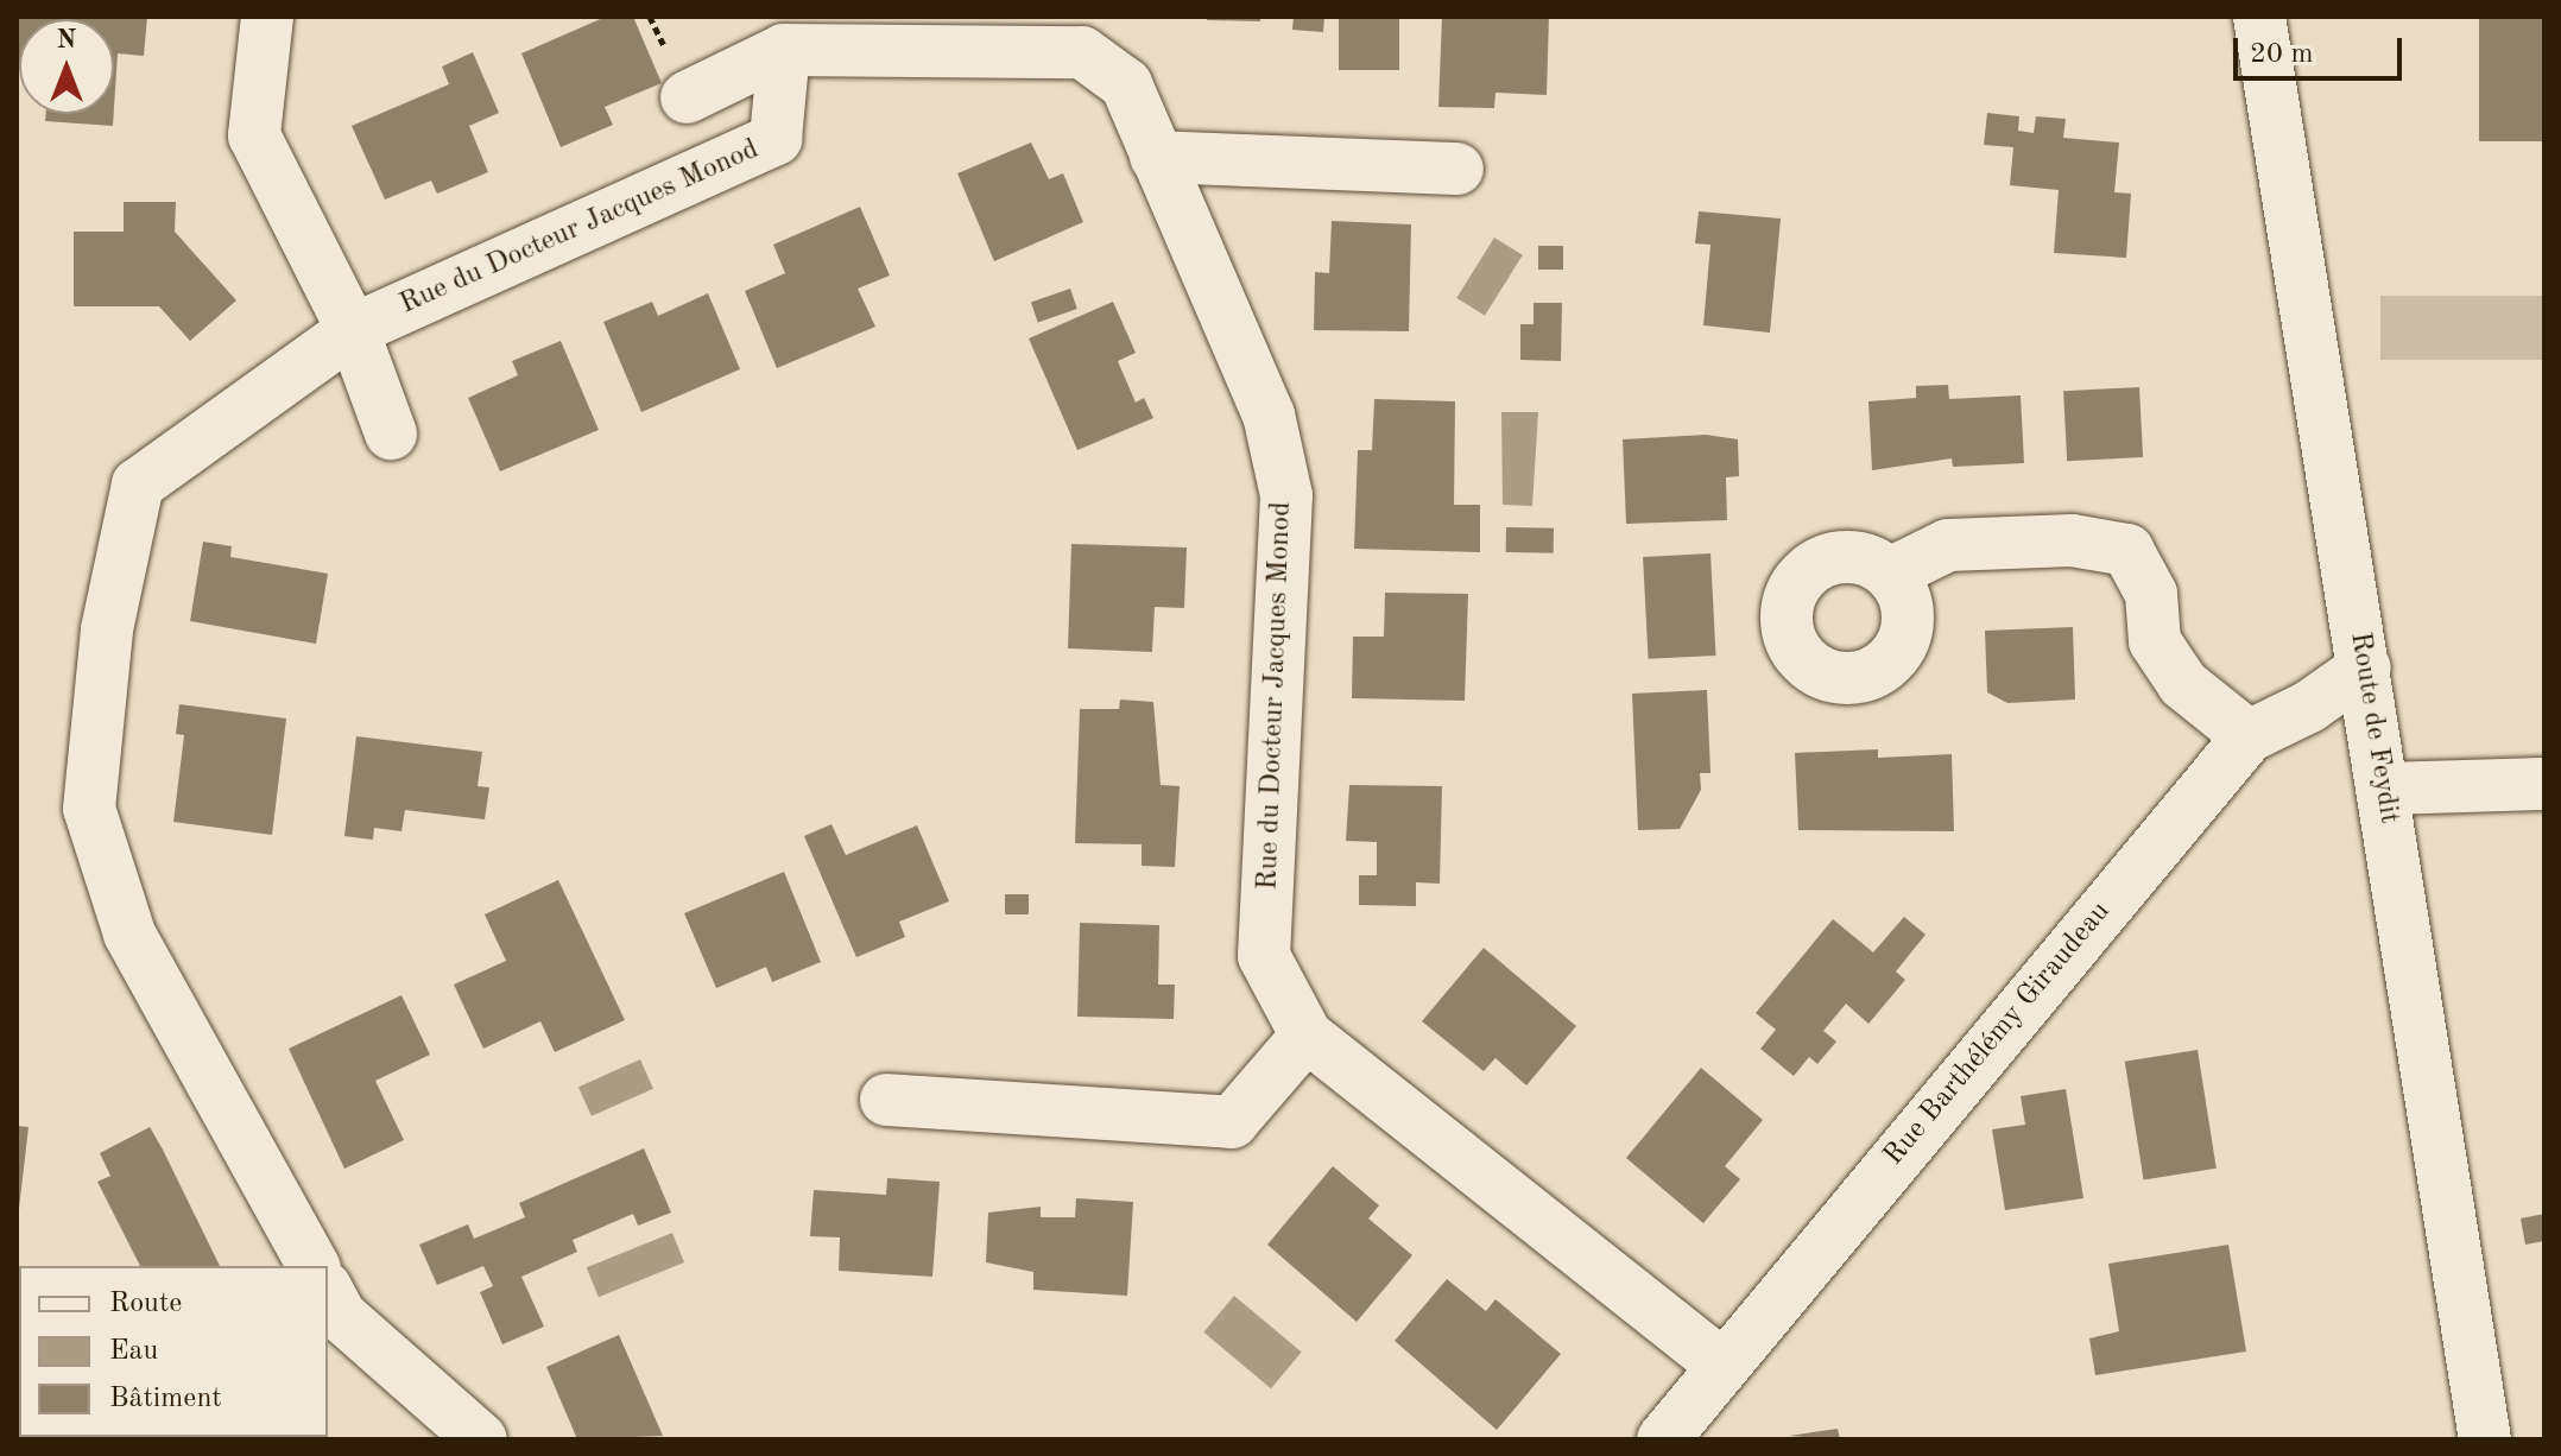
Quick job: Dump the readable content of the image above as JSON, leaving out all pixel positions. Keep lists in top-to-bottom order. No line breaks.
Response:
{"streets":{"street":["Rue du Docteur Jacques Monod","Route de Feydit","Rue Barthélémy Giraudeau"]},"crossings":[["Rue du Docteur Jacques Monod","Rue Barthélémy Giraudeau"],["Route de Feydit","Rue Barthélémy Giraudeau"]],"legend":["Route","Eau","Bâtiment"],"scale_bar":"20 m","north":"top"}
